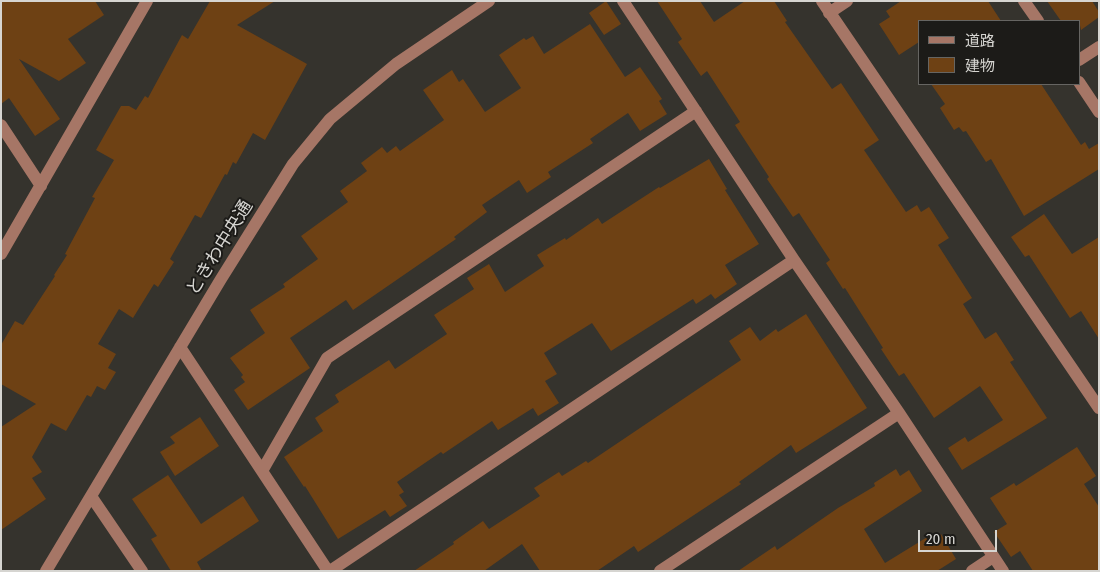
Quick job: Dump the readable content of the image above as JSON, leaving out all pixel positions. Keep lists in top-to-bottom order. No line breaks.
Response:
{"streets":{"street":["ときわ中央通"]},"legend":["道路","建物"],"scale_bar":"20 m"}
